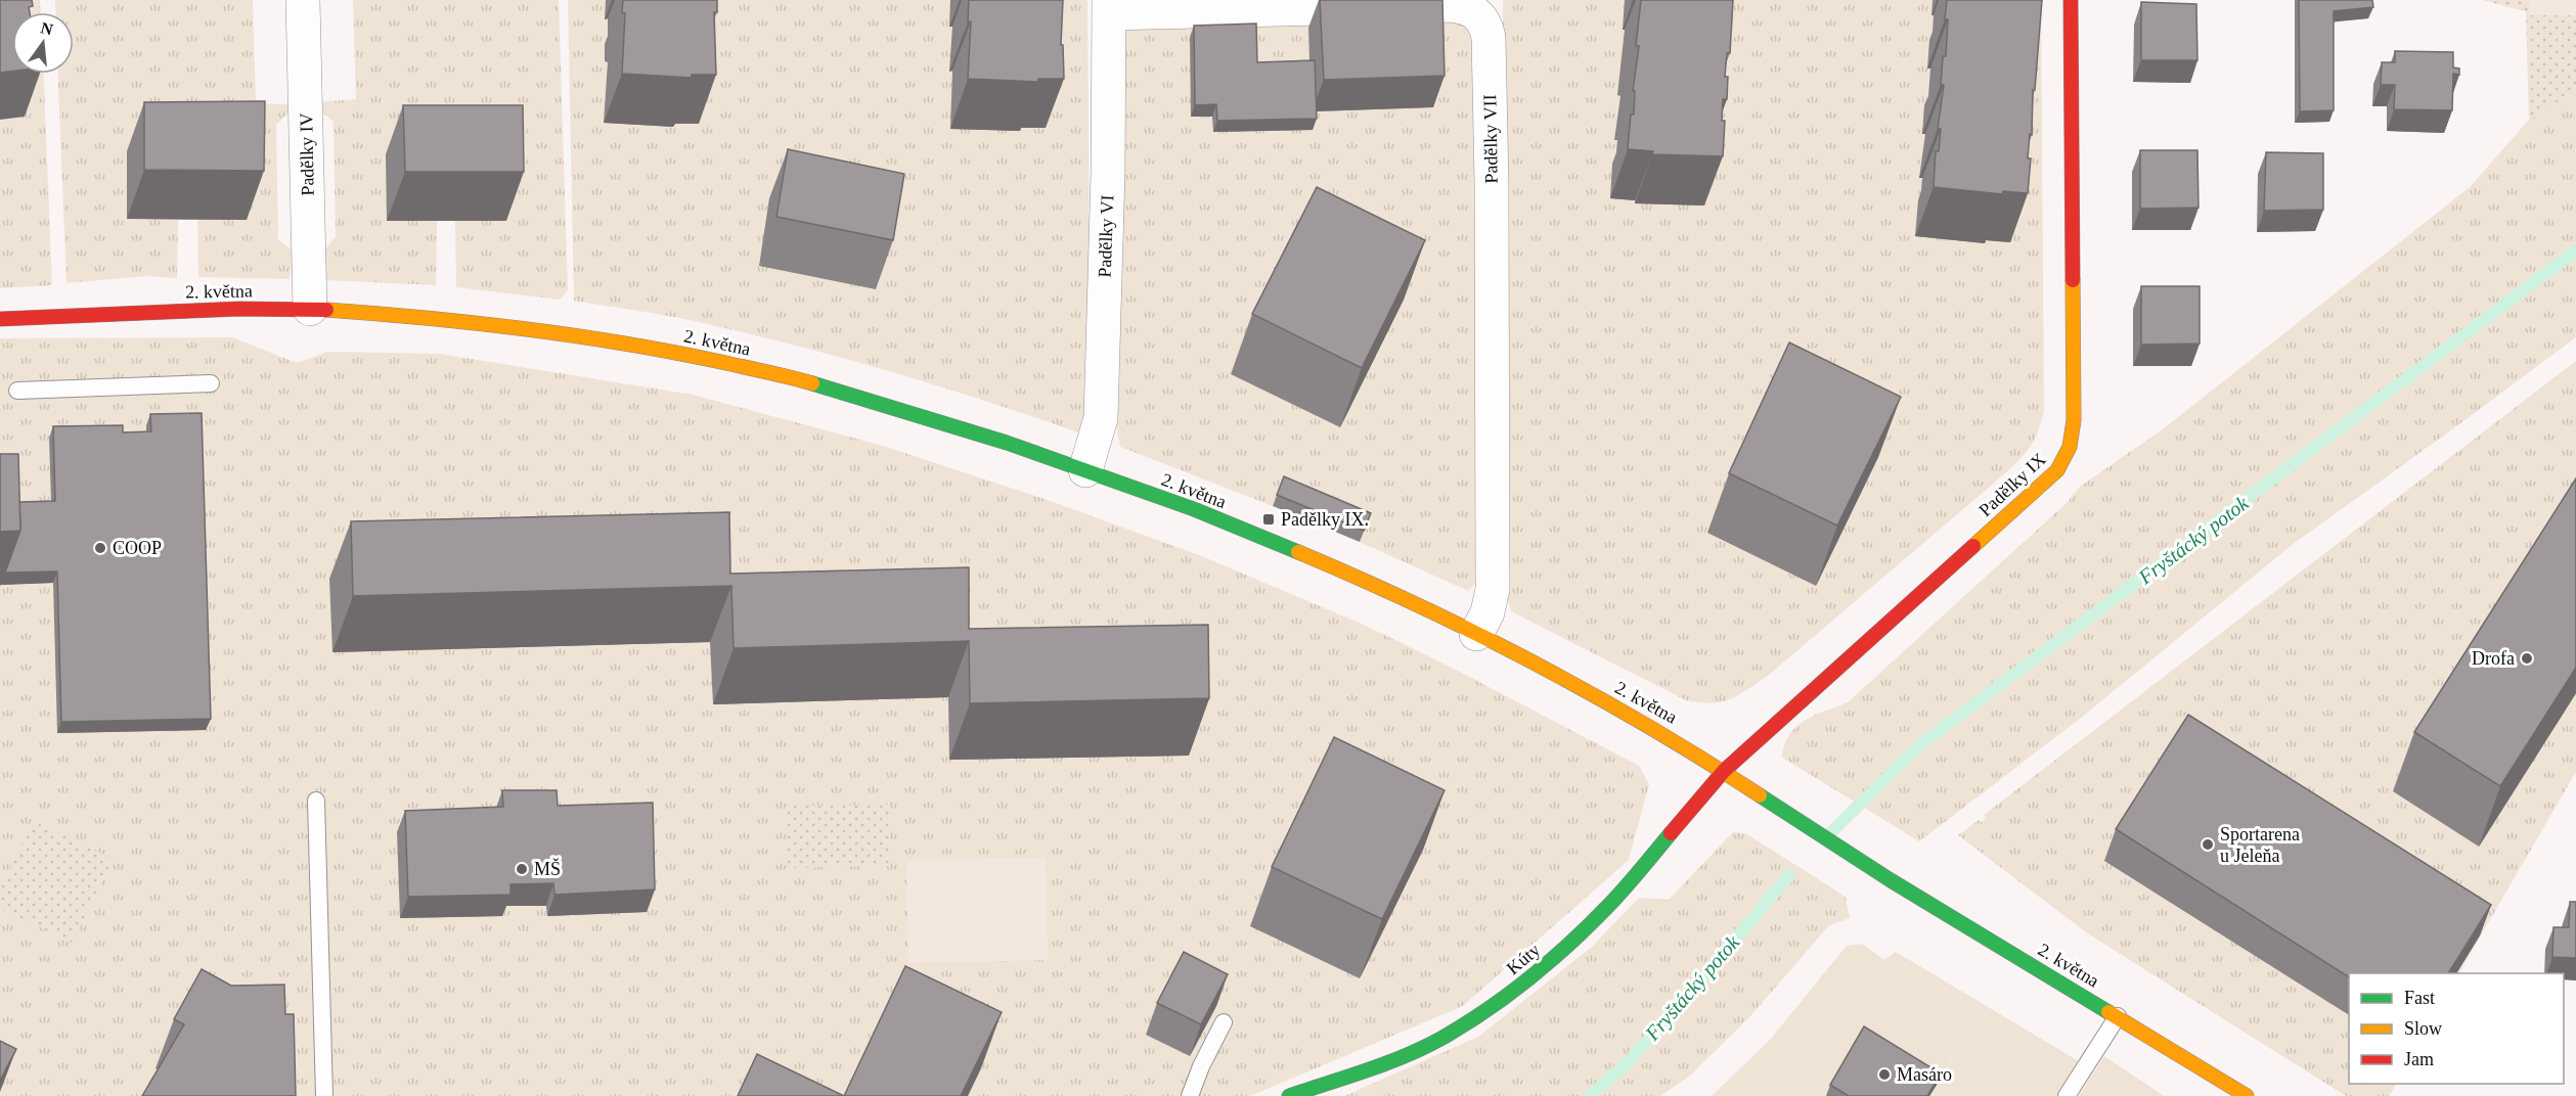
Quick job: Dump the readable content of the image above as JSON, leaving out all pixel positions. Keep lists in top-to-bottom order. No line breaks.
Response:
{"streets":{"street":["Padělky VII","Padělky IV","Padělky VI","2. května","Padělky IX","Kúty"]},"crossings":[["Padělky VII","Padělky VI"],["Padělky VII","2. května"],["Padělky IV","2. května"],["Padělky VI","2. května"],["2. května","Padělky IX"],["2. května","Kúty"],["Padělky IX","Kúty"]],"water":["Fryštácký potok"],"places":{"transit":["Padělky IX."],"other":["COOP","Drofa","Sportarena u Jeleňa","MŠ","Masáro"]},"legend":["Fast","Slow","Jam"],"north":"top"}
